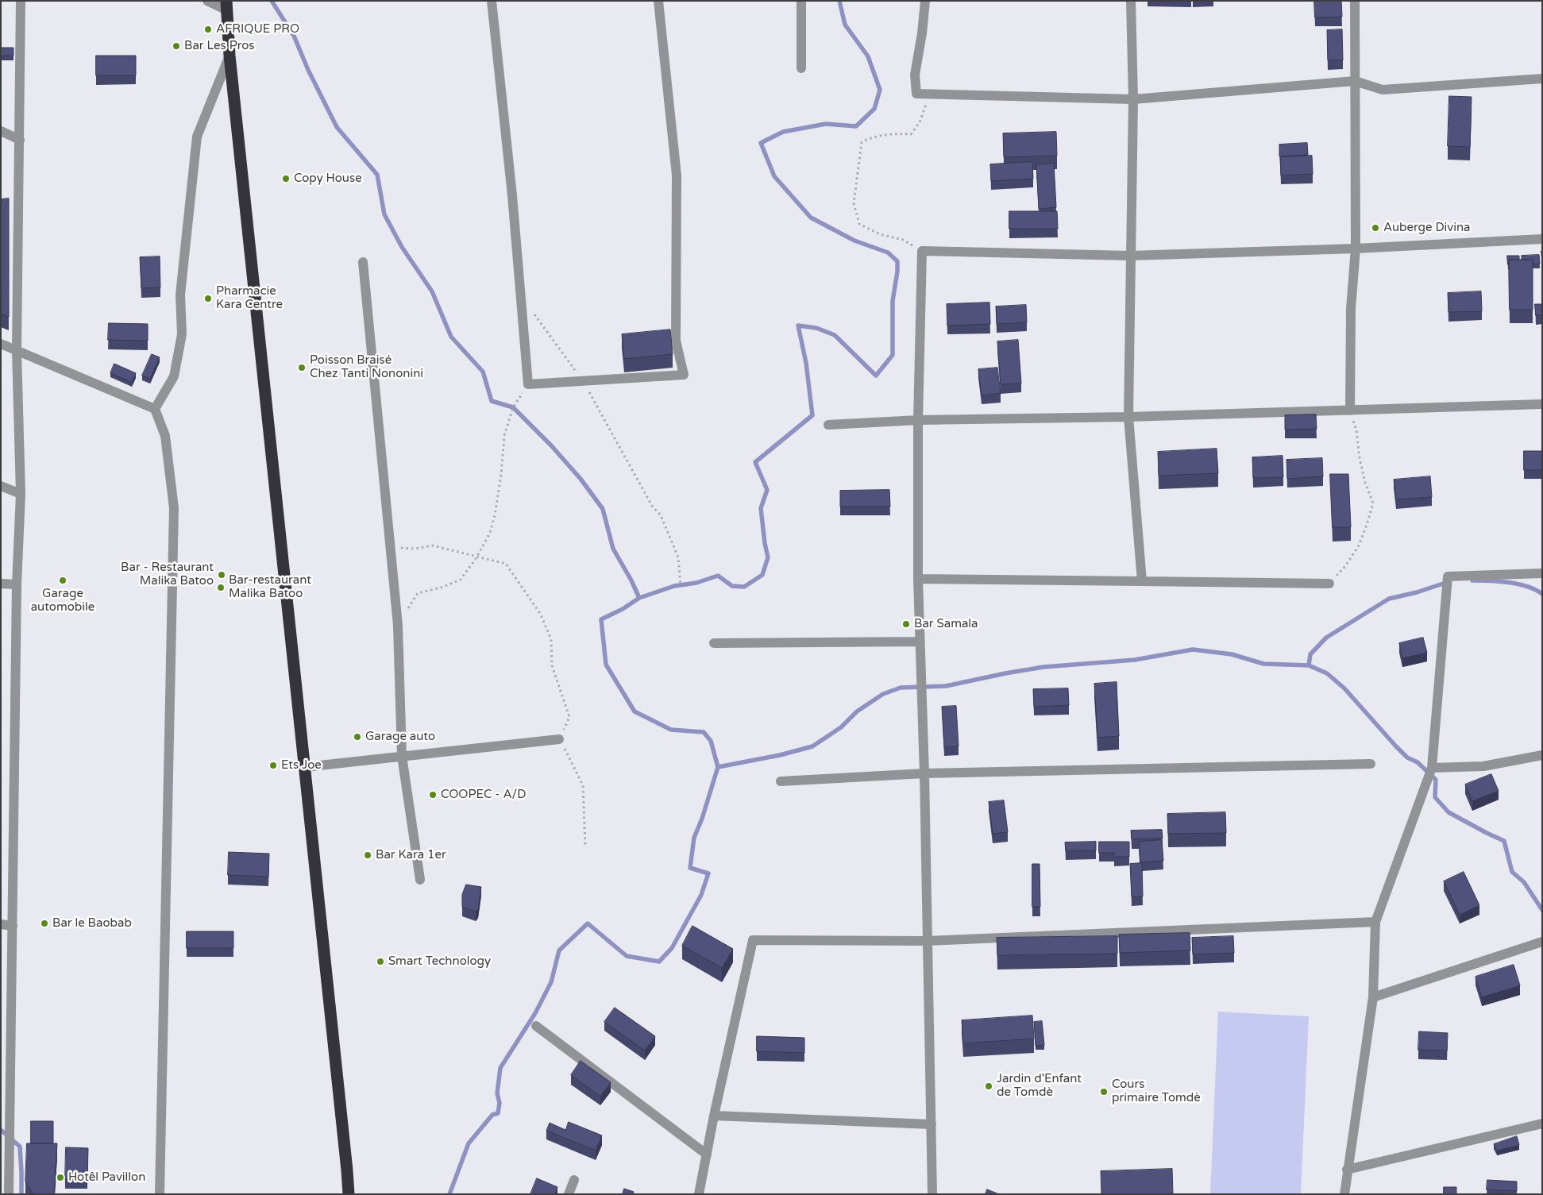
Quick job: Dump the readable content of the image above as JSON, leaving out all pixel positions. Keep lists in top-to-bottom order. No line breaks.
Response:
{"places":["AFRIQUE PRO","Bar Les Pros","Copy House","Auberge Divina","Pharmacie Kara Centre","Poisson Braisé Chez Tanti Nononini","Bar - Restaurant Malika Batoo","Garage automobile","Bar-restaurant Malika Batoo","Bar Samala","Garage auto","Ets Joe","COOPEC - A/D","Bar Kara 1er","Bar le Baobab","Smart Technology","Jardin d'Enfant de Tomdè","Cours primaire Tomdè","Hotêl Pavillon"]}
